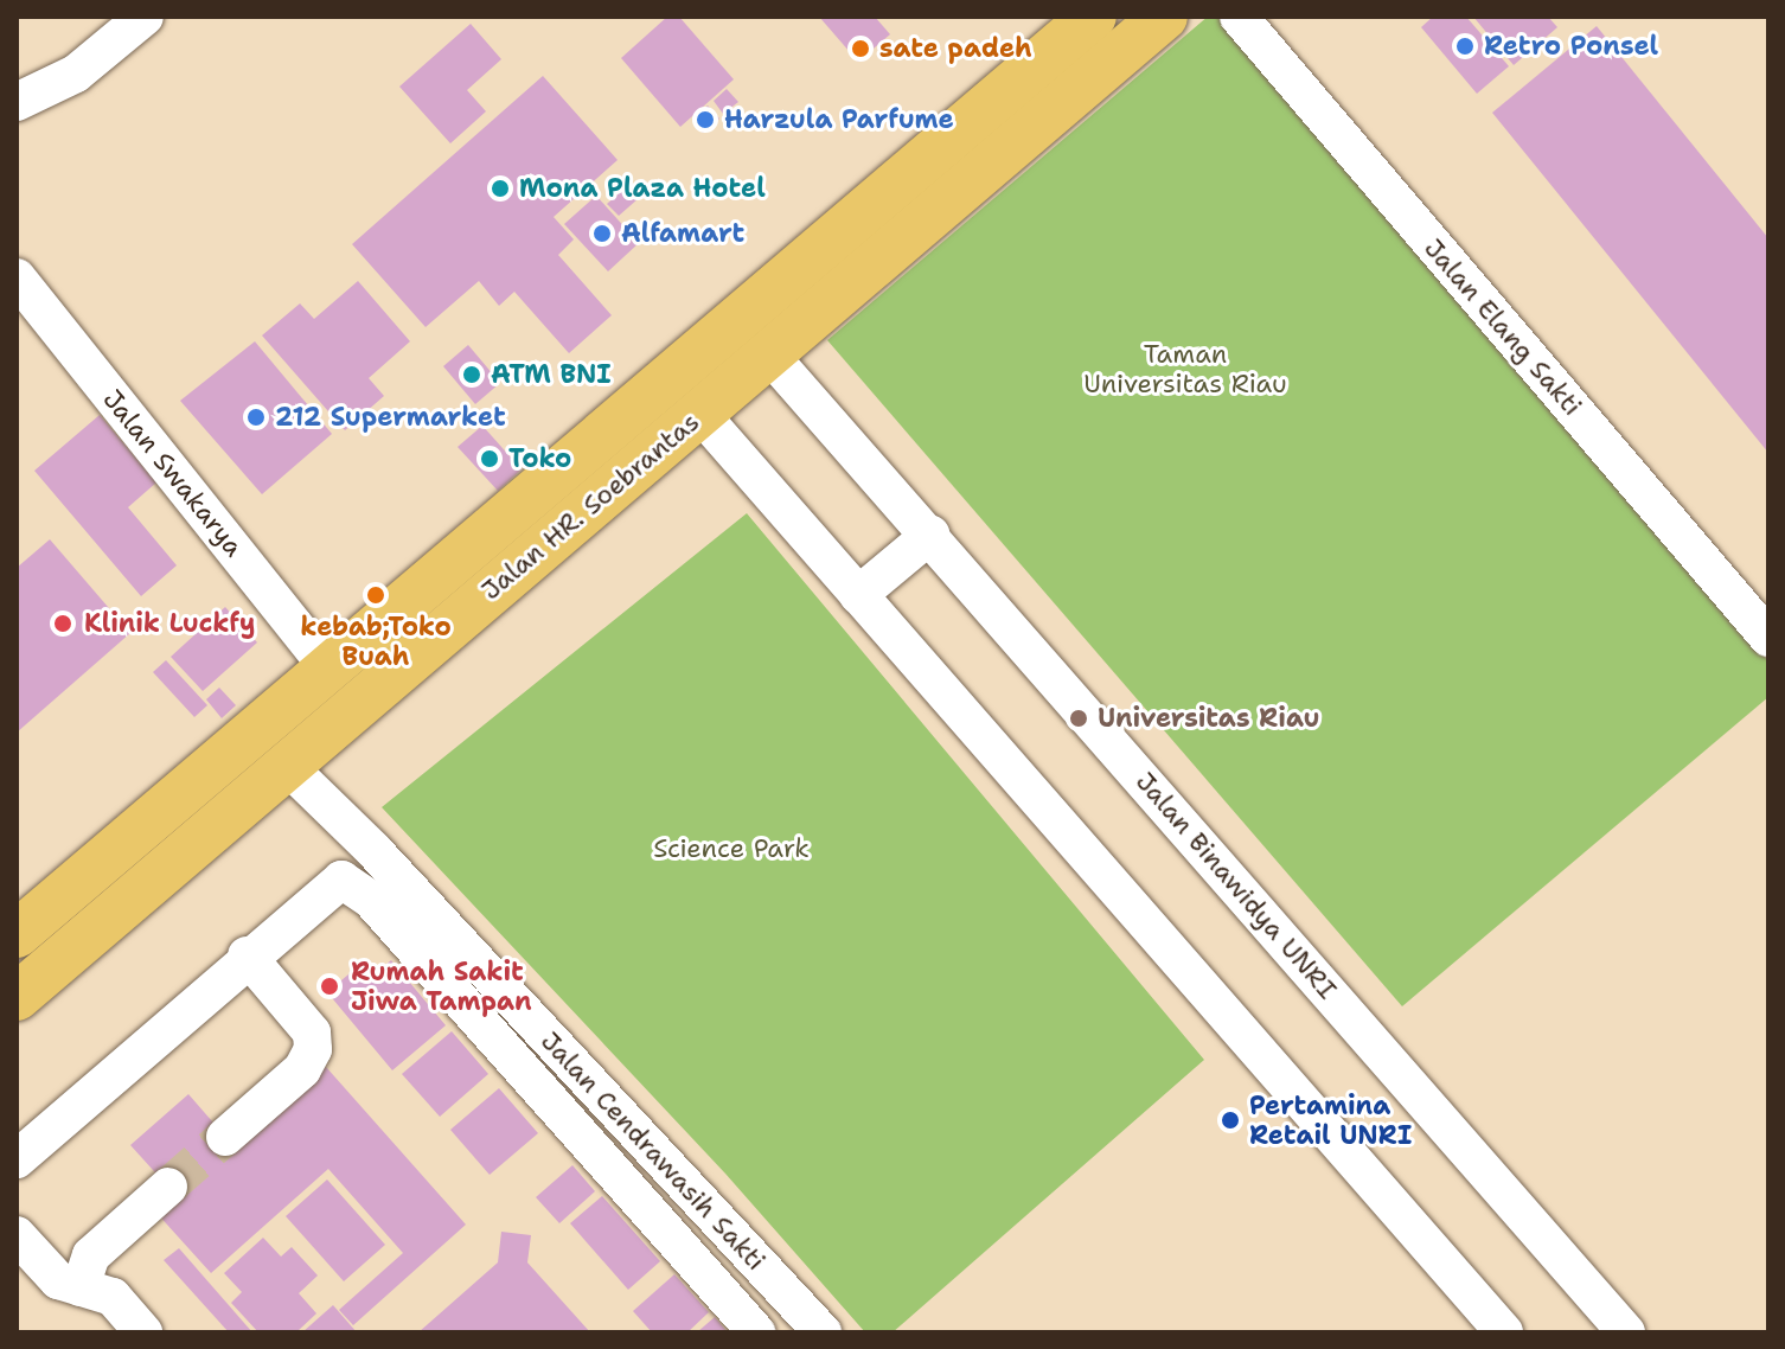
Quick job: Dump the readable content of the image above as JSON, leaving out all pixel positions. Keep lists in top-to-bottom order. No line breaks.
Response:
{"streets":{"main road":["Jalan HR. Soebrantas"],"street":["Jalan Elang Sakti","Jalan Swakarya","Jalan Binawidya UNRI","Jalan Cendrawasih Sakti"]},"crossings":[["Jalan Swakarya","Jalan HR. Soebrantas"],["Jalan HR. Soebrantas","Jalan Binawidya UNRI"],["Jalan HR. Soebrantas","Jalan Cendrawasih Sakti"]],"parks":["Taman Universitas Riau","Science Park"],"places":["Retro Ponsel","sate padeh","Harzula Parfume","Mona Plaza Hotel","Alfamart","ATM BNI","212 Supermarket","Toko","kebab;Toko Buah","Klinik Luckfy","Universitas Riau","Rumah Sakit Jiwa Tampan","Pertamina Retail UNRI"]}
